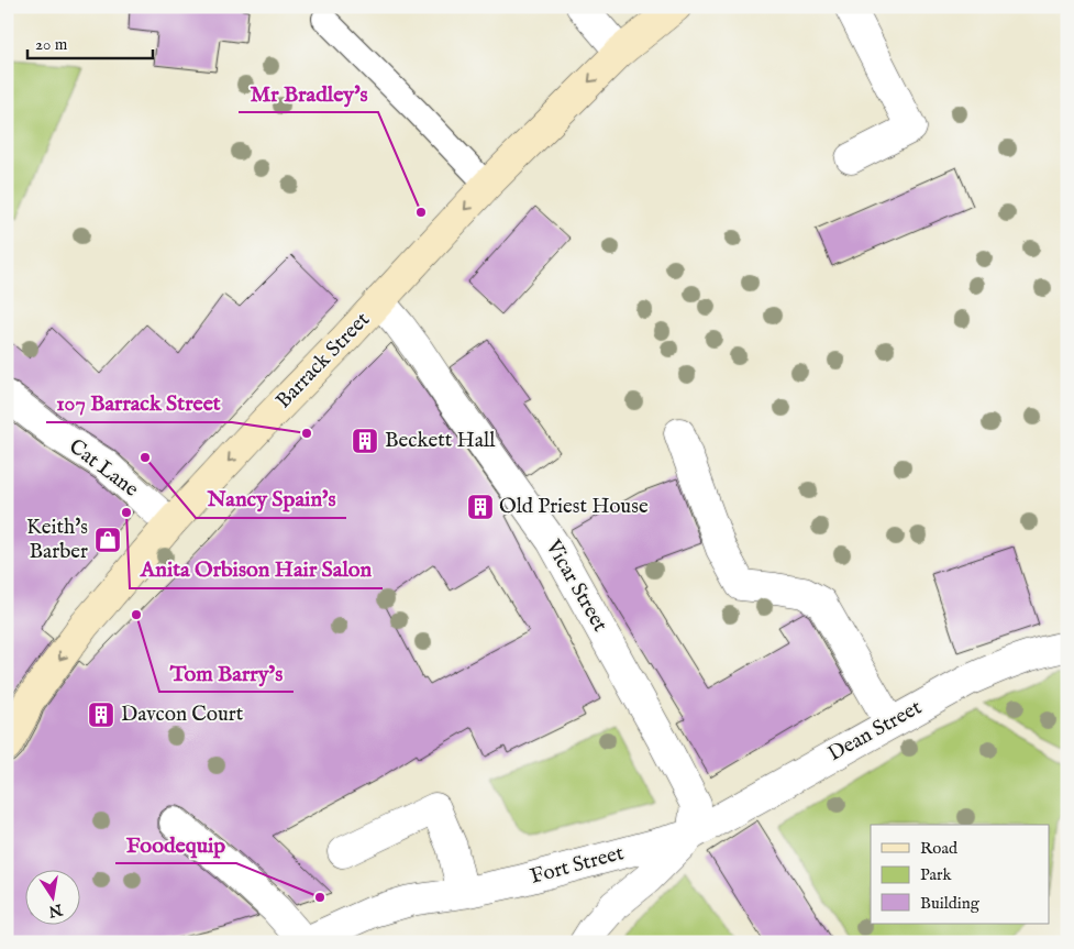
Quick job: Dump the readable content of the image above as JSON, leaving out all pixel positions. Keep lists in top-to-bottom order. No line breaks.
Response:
{"streets":{"main road":["Barrack Street"],"street":["Cat Lane","Vicar Street","Dean Street","Fort Street"]},"crossings":[["Barrack Street","Cat Lane"],["Barrack Street","Vicar Street"],["Vicar Street","Dean Street"],["Vicar Street","Fort Street"],["Dean Street","Fort Street"]],"one_way":["Barrack Street"],"places":{"other":["Mr Bradley's","107 Barrack Street","Nancy Spain's","Anita Orbison Hair Salon","Tom Barry’s","Foodequip"],"building":["Beckett Hall","Old Priest House","Davcon Court"],"shop":["Keith's Barber"]},"legend":["Road","Park","Building"],"scale_bar":"20 m","north":"bottom"}
